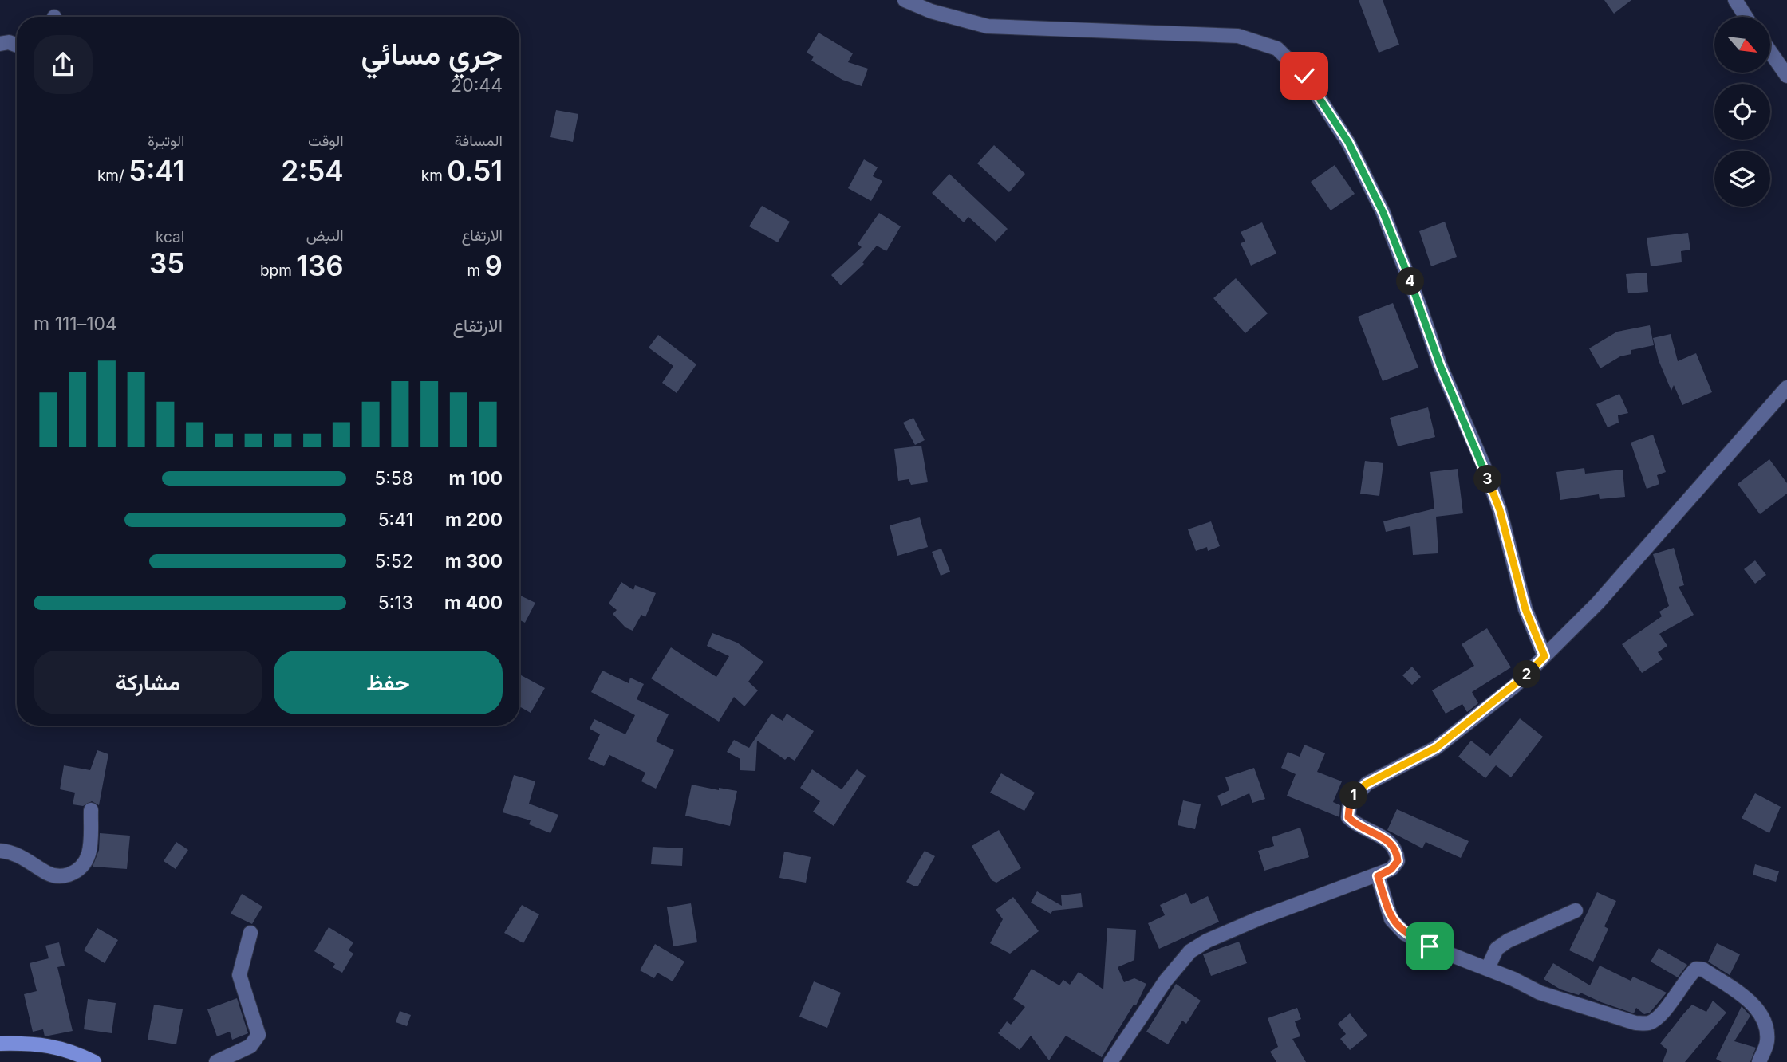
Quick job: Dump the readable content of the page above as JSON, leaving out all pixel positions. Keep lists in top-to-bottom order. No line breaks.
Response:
{"north":"bottom right","page":{"heading":["جري مسائي","20:44"],"stats":[["المسافة","0.51 km"],["الوقت","2:54"],["الوتيرة","5:41 /km"],["الارتفاع","9 m"],["النبض","136 bpm"],["kcal","35"]],"pins":["4","3","2","1"],"chart":["الارتفاع","104–111 m"],"list":[{"name":"100 m","note":"5:58"},{"name":"200 m","note":"5:41"},{"name":"300 m","note":"5:52"},{"name":"400 m","note":"5:13"}],"buttons":["حفظ","مشاركة"]}}
